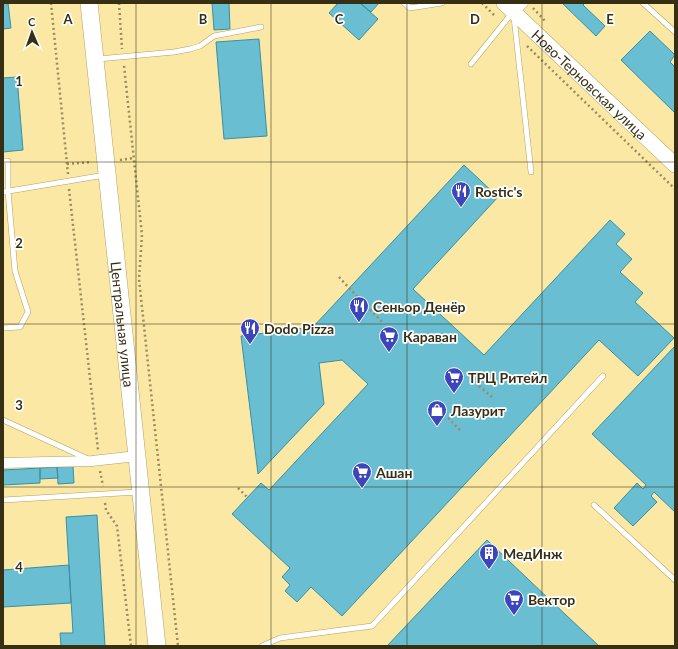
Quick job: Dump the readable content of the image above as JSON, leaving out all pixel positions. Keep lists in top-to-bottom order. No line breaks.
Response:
{"streets":{"main road":["Ново-Терновская улица","Центральная улица"]},"places":{"restaurant":["Rostic's","Сеньор Денёр","Dodo Pizza"],"supermarket":["Караван","ТРЦ Ритейл","Ашан","Вектор"],"shop":["Лазурит"],"building":["МедИнж"]},"north":"top","grid":{"columns":["A","B","C","D","E"],"rows":["1","2","3","4"]}}
